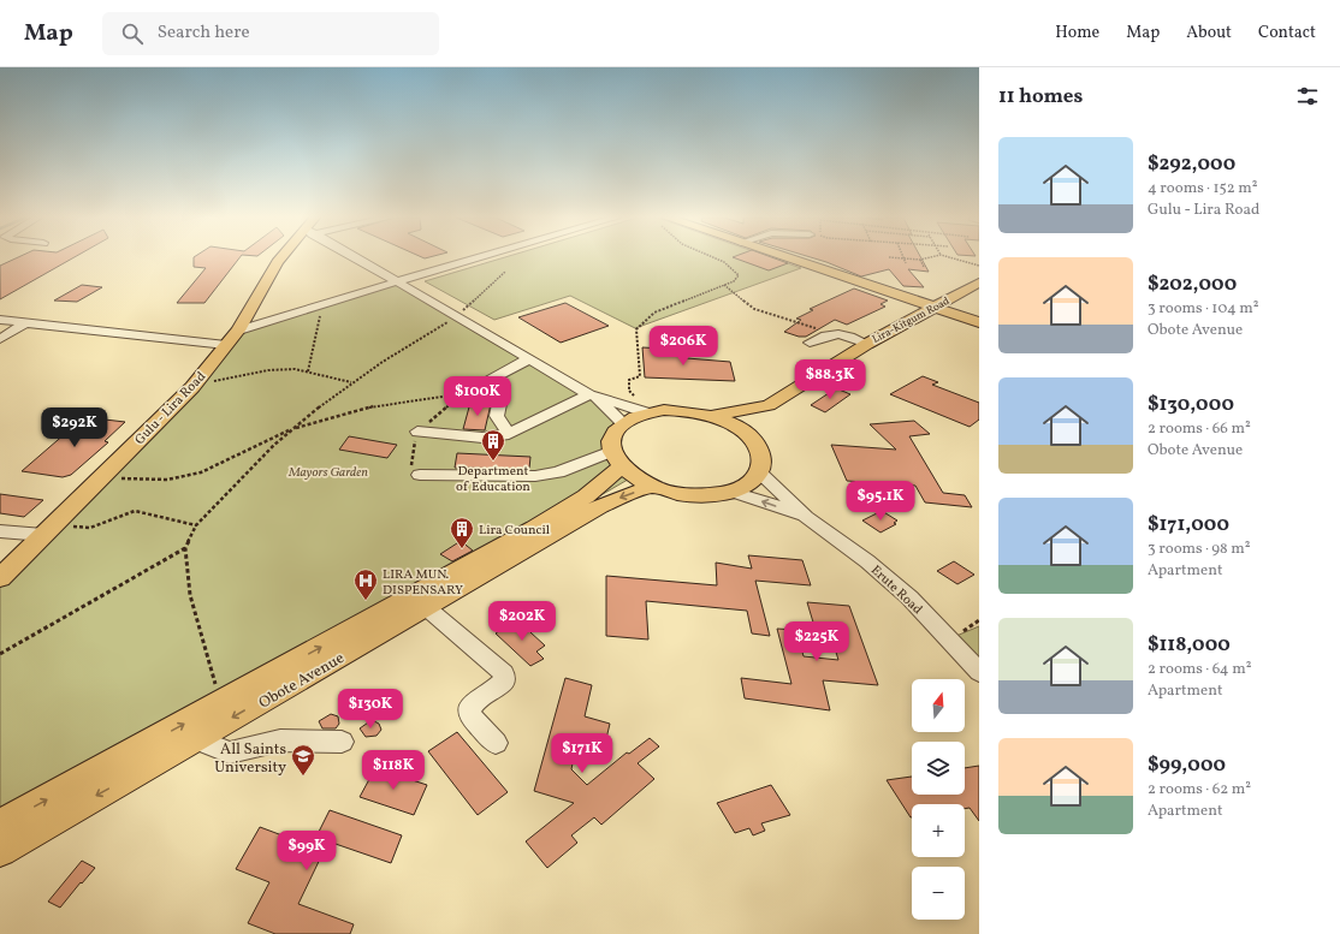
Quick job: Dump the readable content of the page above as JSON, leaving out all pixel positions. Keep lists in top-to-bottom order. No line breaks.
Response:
{"streets":{"main road":["Lira-Kitgum Road","Gulu - Lira Road","Obote Avenue"],"street":["Erute Road"]},"parks":["Mayors Garden"],"places":{"building":["Department of Education","Lira Council"],"hospital":["LIRA MUN. DISPENSARY"],"school or university":["All Saints University"]},"north":"top","page":{"header":"Map","search":"Search here","nav":["Home","Map","About","Contact"],"heading":"11 homes","list":[{"name":"$292,000","note":"4 rooms · 152 m² · Gulu - Lira Road"},{"name":"$202,000","note":"3 rooms · 104 m² · Obote Avenue"},{"name":"$130,000","note":"2 rooms · 66 m² · Obote Avenue"},{"name":"$171,000","note":"3 rooms · 98 m² · Apartment"},{"name":"$118,000","note":"2 rooms · 64 m² · Apartment"},{"name":"$99,000","note":"2 rooms · 62 m² · Apartment"}],"price":["$206K","$88.3K","$100K","$292K","$95.1K","$202K","$225K","$130K","$171K","$118K","$99K"],"map_buttons":["+","−"]}}
